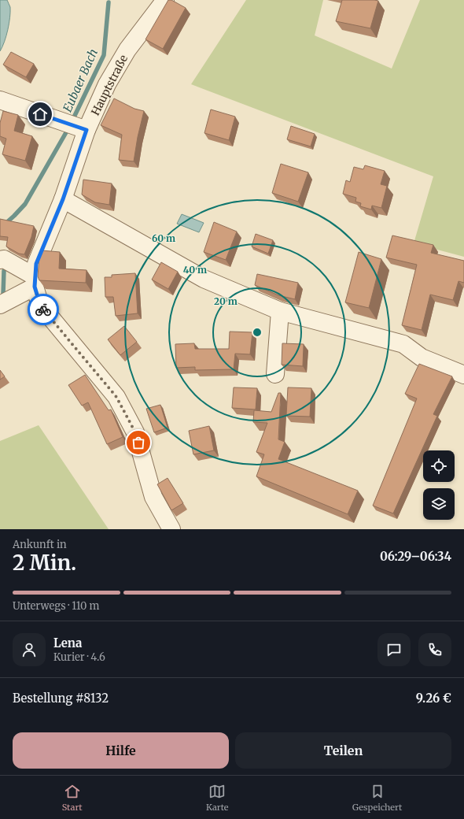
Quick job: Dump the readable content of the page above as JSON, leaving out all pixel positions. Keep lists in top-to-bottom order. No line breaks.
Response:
{"streets":{"street":["Hauptstraße"]},"water":["Eubaer Bach"],"page":{"heading":["2 Min.","Ankunft in","06:29–06:34"],"panel":["Lena","Kurier · 4.6","Bestellung #8132","9.26 €"],"bar":"Unterwegs · 110 m","buttons":["Hilfe","Teilen"],"tabs":["Start","Karte","Gespeichert"]},"rings":["60 m","40 m","20 m"]}
